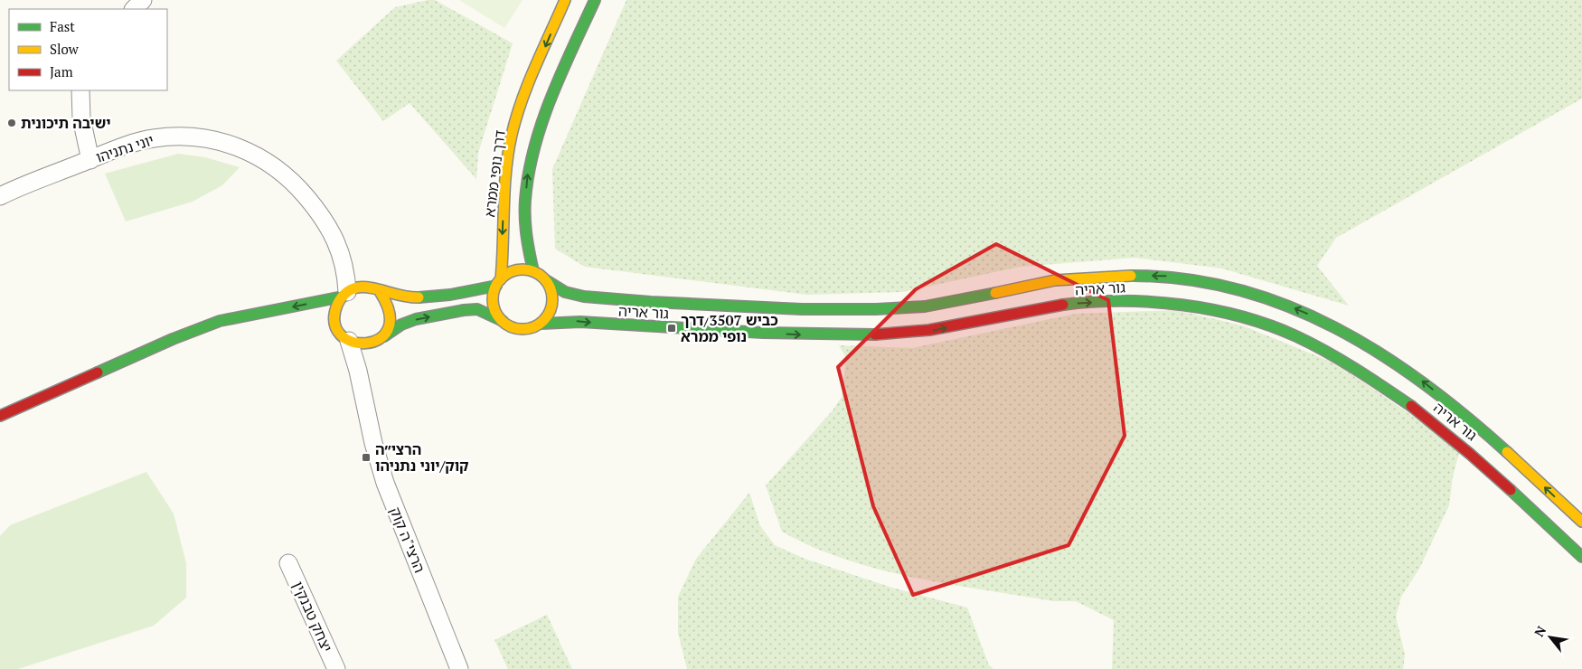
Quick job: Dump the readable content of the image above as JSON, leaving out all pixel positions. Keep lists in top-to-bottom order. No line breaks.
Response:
{"streets":{"main road":["דרך נופי ממרא","גור אריה"],"street":["יוני נתניהו","הרצי\"ה קוק","יצחק טבנקין"]},"crossings":[["דרך נופי ממרא","גור אריה"]],"places":{"other":["ישיבה תיכונית"],"transit":["כביש 3507/דרך נופי ממרא","הרצי״ה קוק/יוני נתניהו"]},"legend":["Fast","Slow","Jam"],"north":"top left"}
